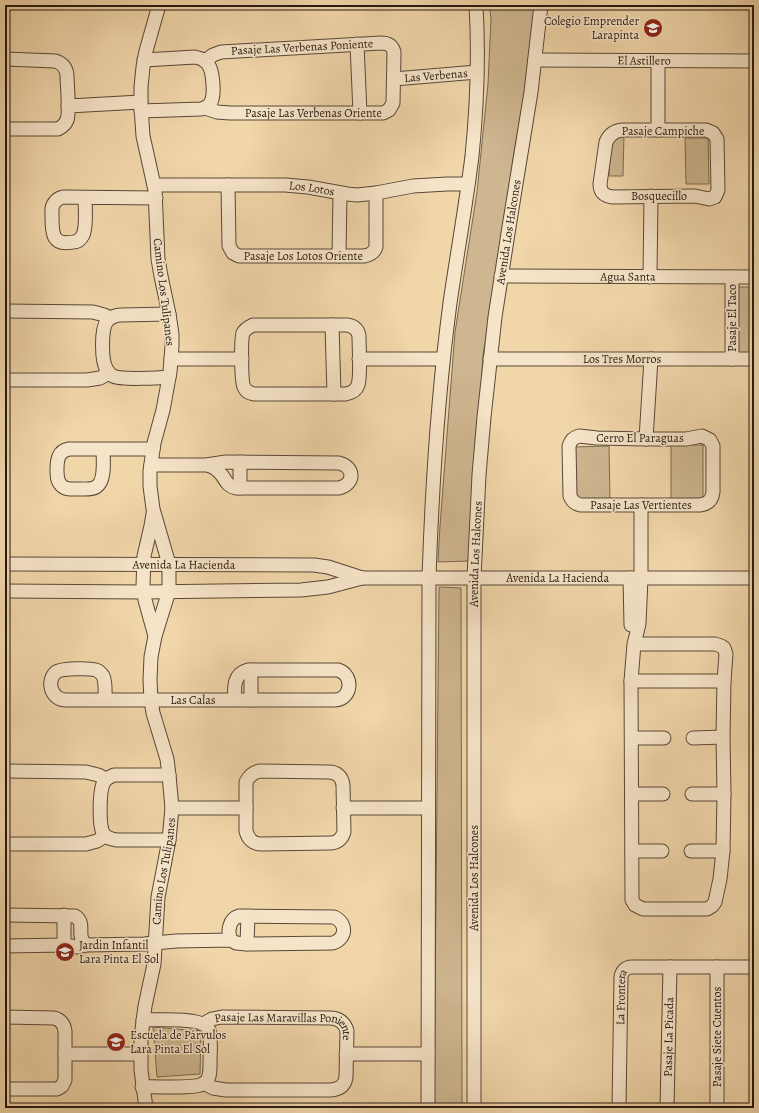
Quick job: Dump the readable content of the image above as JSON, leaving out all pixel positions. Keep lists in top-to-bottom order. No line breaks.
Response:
{"streets":{"street":["Pasaje Las Verbenas Poniente","El Astillero","Las Verbenas","Pasaje Las Verbenas Oriente","Pasaje Campiche","Los Lotos","Bosquecillo","Avenida Los Halcones","Pasaje Los Lotos Oriente","Agua Santa","Camino Los Tulipanes","Pasaje El Taco","Los Tres Morros","Cerro El Paraguas","Pasaje Las Vertientes","Avenida La Hacienda","Las Calas","La Frontera","Pasaje Las Maravillas Poniente","Pasaje La Picada","Pasaje Siete Cuentos"]},"crossings":[["Pasaje Las Verbenas Poniente","Las Verbenas"],["Pasaje Las Verbenas Poniente","Pasaje Las Verbenas Oriente"],["El Astillero","Avenida Los Halcones"],["Las Verbenas","Pasaje Las Verbenas Oriente"],["Pasaje Campiche","Bosquecillo"],["Los Lotos","Pasaje Los Lotos Oriente"],["Los Lotos","Camino Los Tulipanes"],["Avenida Los Halcones","Agua Santa"],["Avenida Los Halcones","Los Tres Morros"],["Avenida Los Halcones","Avenida La Hacienda"],["Agua Santa","Pasaje El Taco"],["Camino Los Tulipanes","Avenida La Hacienda"],["Camino Los Tulipanes","Las Calas"],["Camino Los Tulipanes","Pasaje Las Maravillas Poniente"],["Pasaje El Taco","Los Tres Morros"],["Cerro El Paraguas","Pasaje Las Vertientes"],["La Frontera","Pasaje La Picada"],["La Frontera","Pasaje Siete Cuentos"]],"places":{"school or university":["Colegio Emprender Larapinta","Jardin Infantil Lara Pinta El Sol","Escuela de Párvulos Lara Pinta El Sol"]}}
